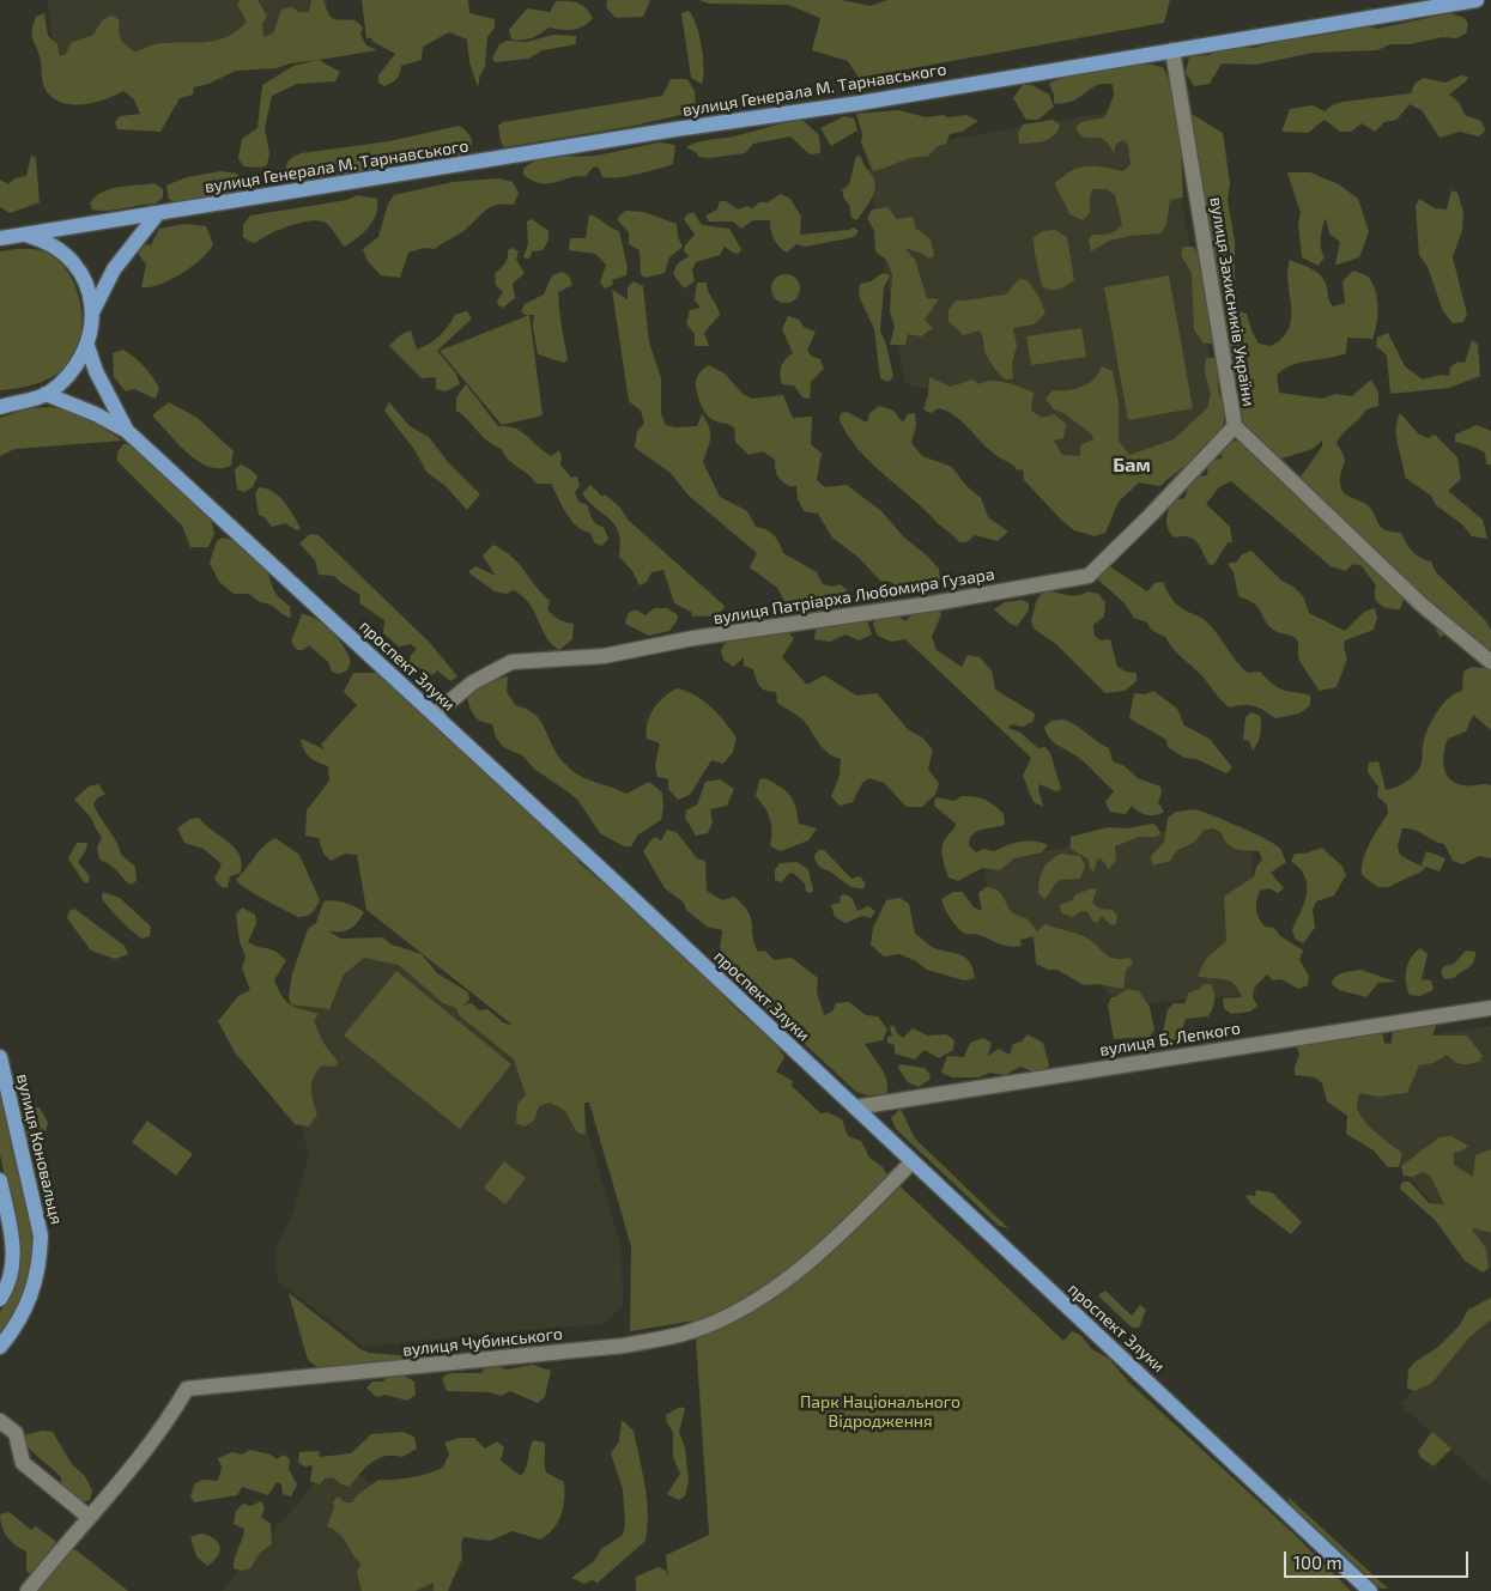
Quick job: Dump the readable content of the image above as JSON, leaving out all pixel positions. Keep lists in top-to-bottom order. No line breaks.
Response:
{"streets":{"main road":["вулиця Генерала М. Тарнавського","проспект Злуки","вулиця Коновальця"],"street":["вулиця Захисників України","вулиця Патріарха Любомира Гузара","вулиця Б. Лепкого","вулиця Чубинського"]},"crossings":[["вулиця Генерала М. Тарнавського","вулиця Захисників України"],["вулиця Захисників України","вулиця Патріарха Любомира Гузара"],["вулиця Патріарха Любомира Гузара","проспект Злуки"],["проспект Злуки","вулиця Б. Лепкого"],["проспект Злуки","вулиця Чубинського"]],"districts":["Бам"],"parks":["Парк Національного Відродження"],"scale_bar":"100 m"}
